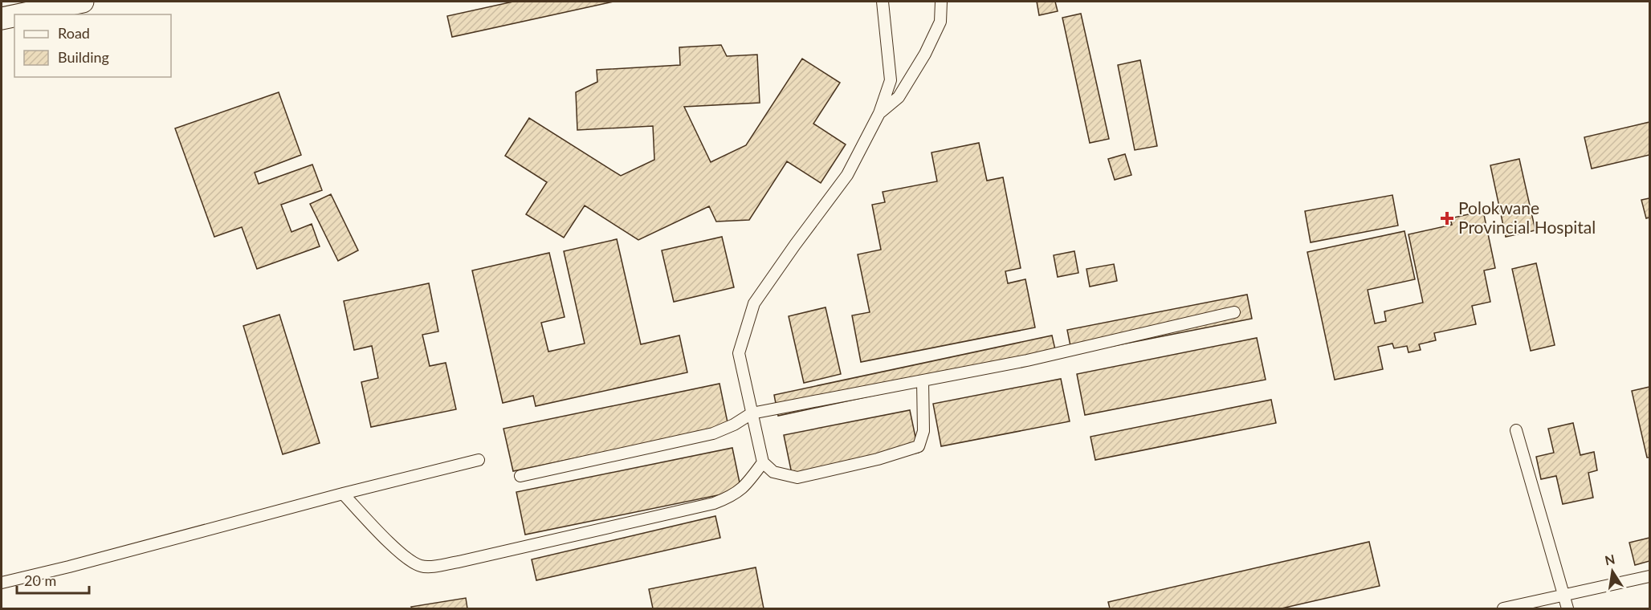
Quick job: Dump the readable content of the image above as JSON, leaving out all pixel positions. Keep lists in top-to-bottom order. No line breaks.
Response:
{"places":{"health":["Polokwane Provincial Hospital"]},"legend":["Road","Building"],"scale_bar":"20 m","north":"top"}
